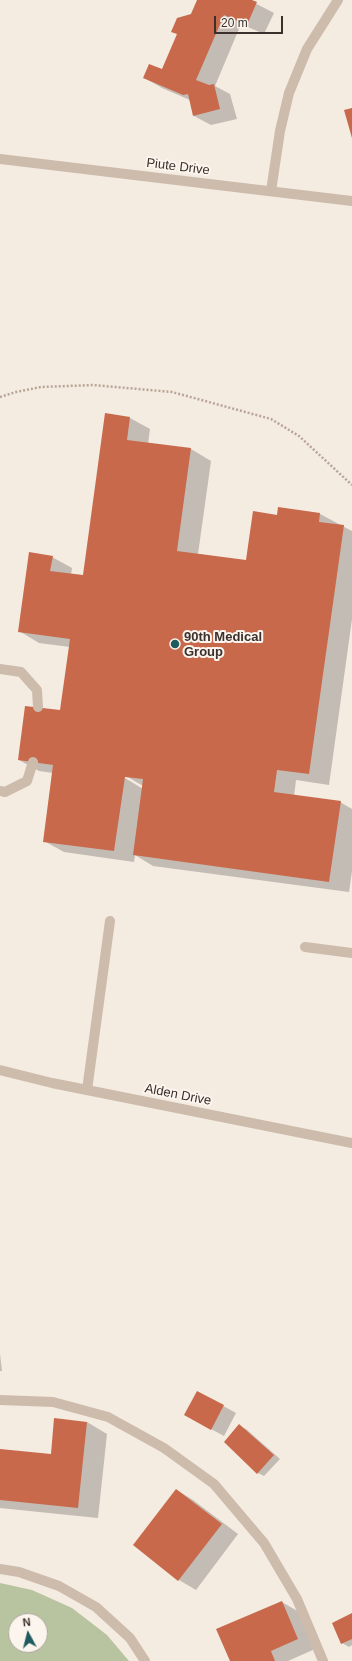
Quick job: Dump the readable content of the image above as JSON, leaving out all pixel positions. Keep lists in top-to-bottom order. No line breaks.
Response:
{"streets":{"street":["Piute Drive","Alden Drive"]},"places":["90th Medical Group"],"scale_bar":"20 m","north":"top"}
